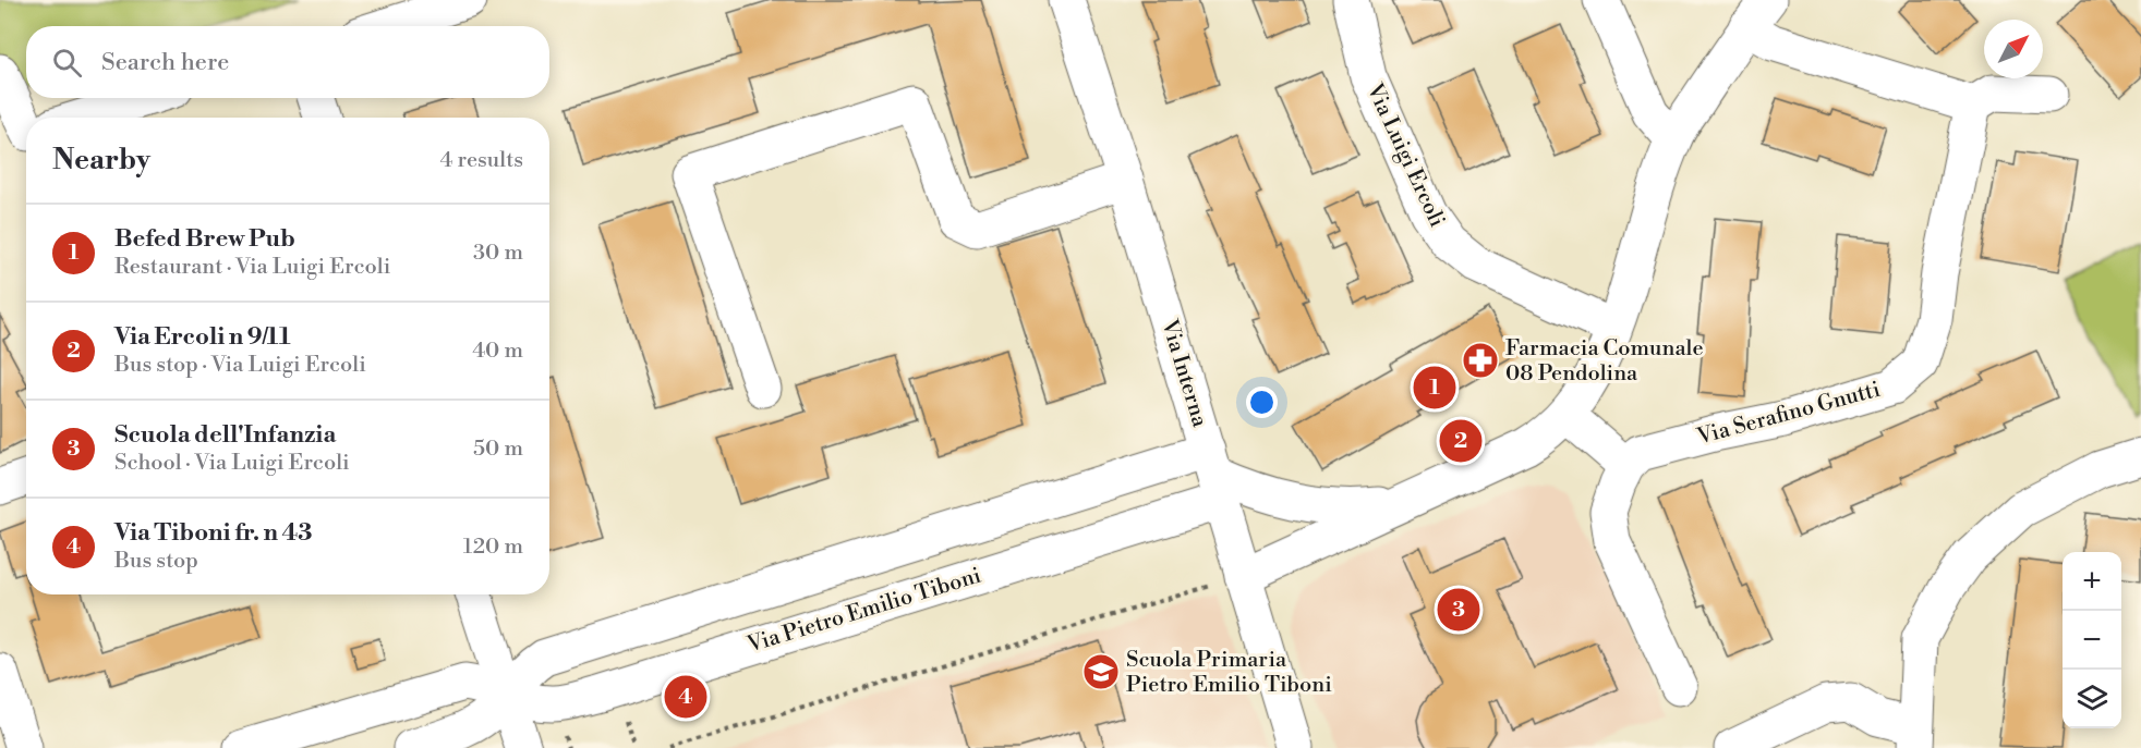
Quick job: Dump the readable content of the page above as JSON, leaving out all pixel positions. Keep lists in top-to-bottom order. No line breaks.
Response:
{"streets":{"street":["Via Luigi Ercoli","Via Interna","Via Serafino Gnutti","Via Pietro Emilio Tiboni"]},"crossings":[["Via Interna","Via Pietro Emilio Tiboni"]],"places":{"pharmacy":["Farmacia Comunale 08 Pendolina"],"school or university":["Scuola Primaria Pietro Emilio Tiboni"]},"north":"top right","page":{"search":"Search here","heading":["Nearby","4 results"],"list":[{"mark":"1","name":"Befed Brew Pub","note":"Restaurant · Via Luigi Ercoli","value":"30 m"},{"mark":"2","name":"Via Ercoli n 9/11","note":"Bus stop · Via Luigi Ercoli","value":"40 m"},{"mark":"3","name":"Scuola dell'Infanzia","note":"School · Via Luigi Ercoli","value":"50 m"},{"mark":"4","name":"Via Tiboni fr. n 43","note":"Bus stop","value":"120 m"}],"pins":["1","2","3","4"],"map_buttons":["+","−"]}}
